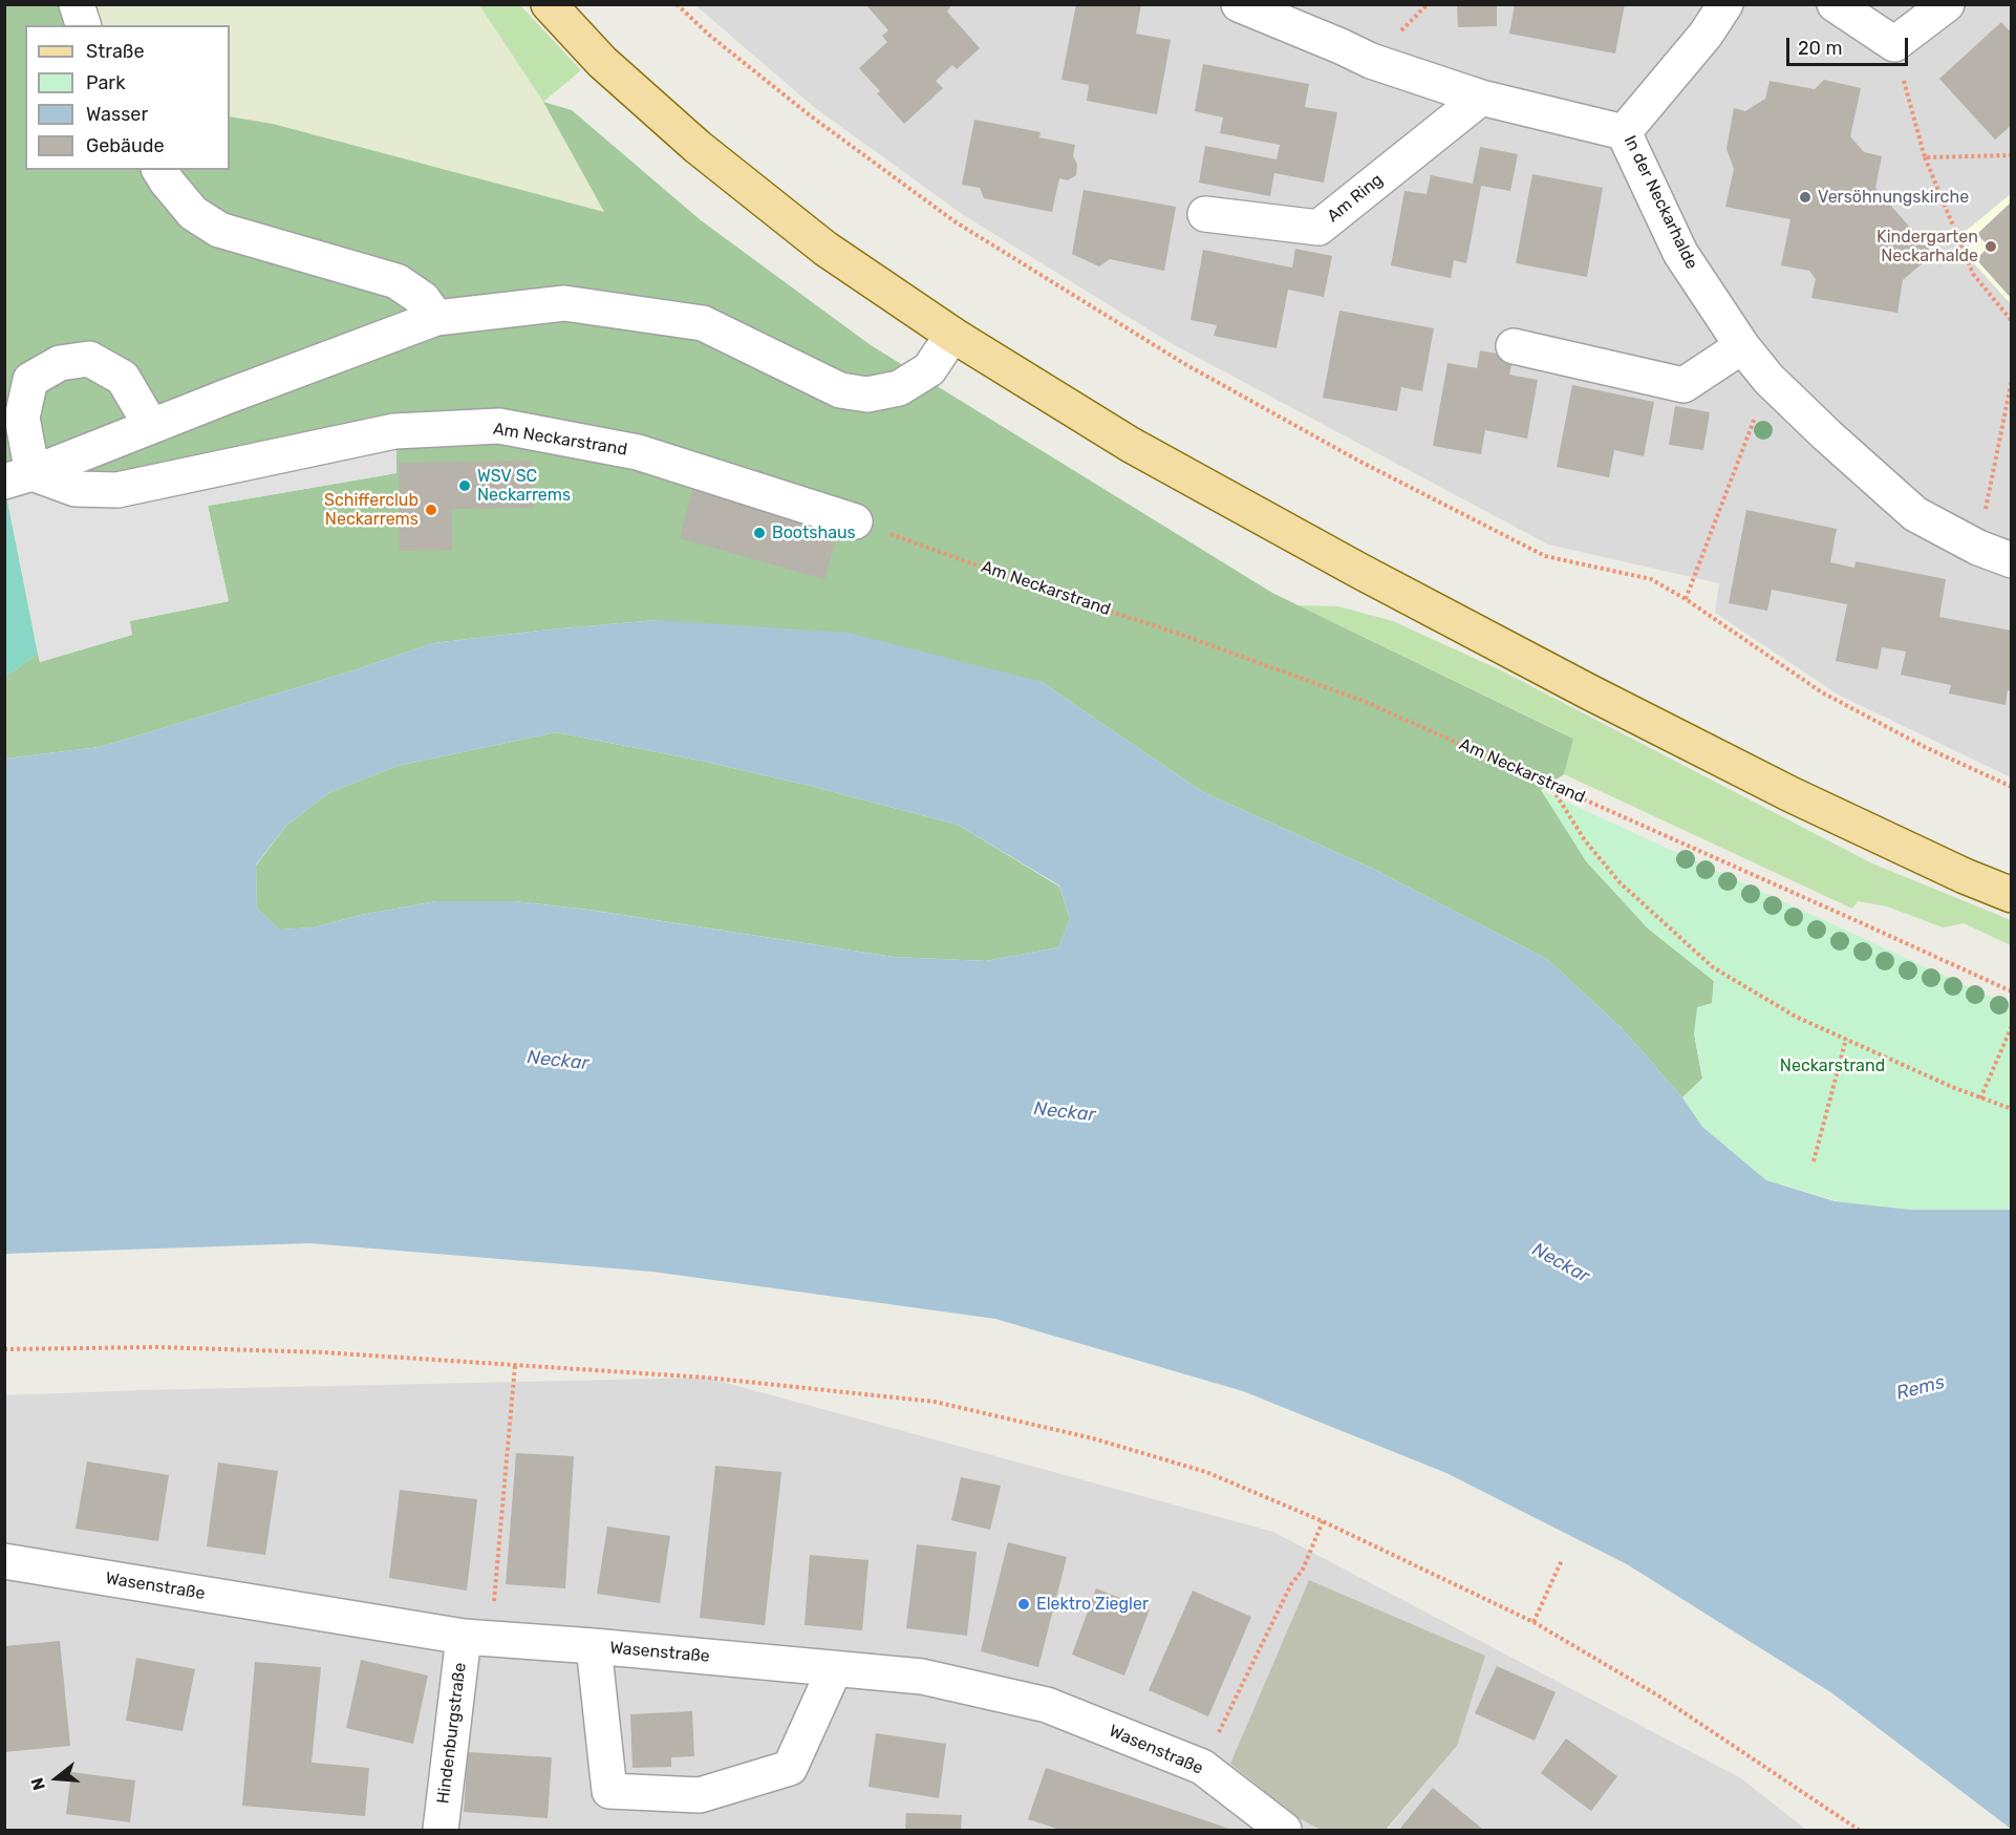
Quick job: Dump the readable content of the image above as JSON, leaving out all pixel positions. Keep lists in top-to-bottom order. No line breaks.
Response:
{"streets":{"street":["Am Ring","In der Neckarhalde","Am Neckarstrand","Wasenstraße","Hindenburgstraße"]},"crossings":[["Wasenstraße","Hindenburgstraße"]],"water":["Neckar","Rems"],"parks":["Neckarstrand"],"places":["Versöhnungskirche","Kindergarten Neckarhalde","WSV SC Neckarrems","Schifferclub Neckarrems","Bootshaus","Elektro Ziegler"],"legend":["Straße","Park","Wasser","Gebäude"],"scale_bar":"20 m","north":"left"}
